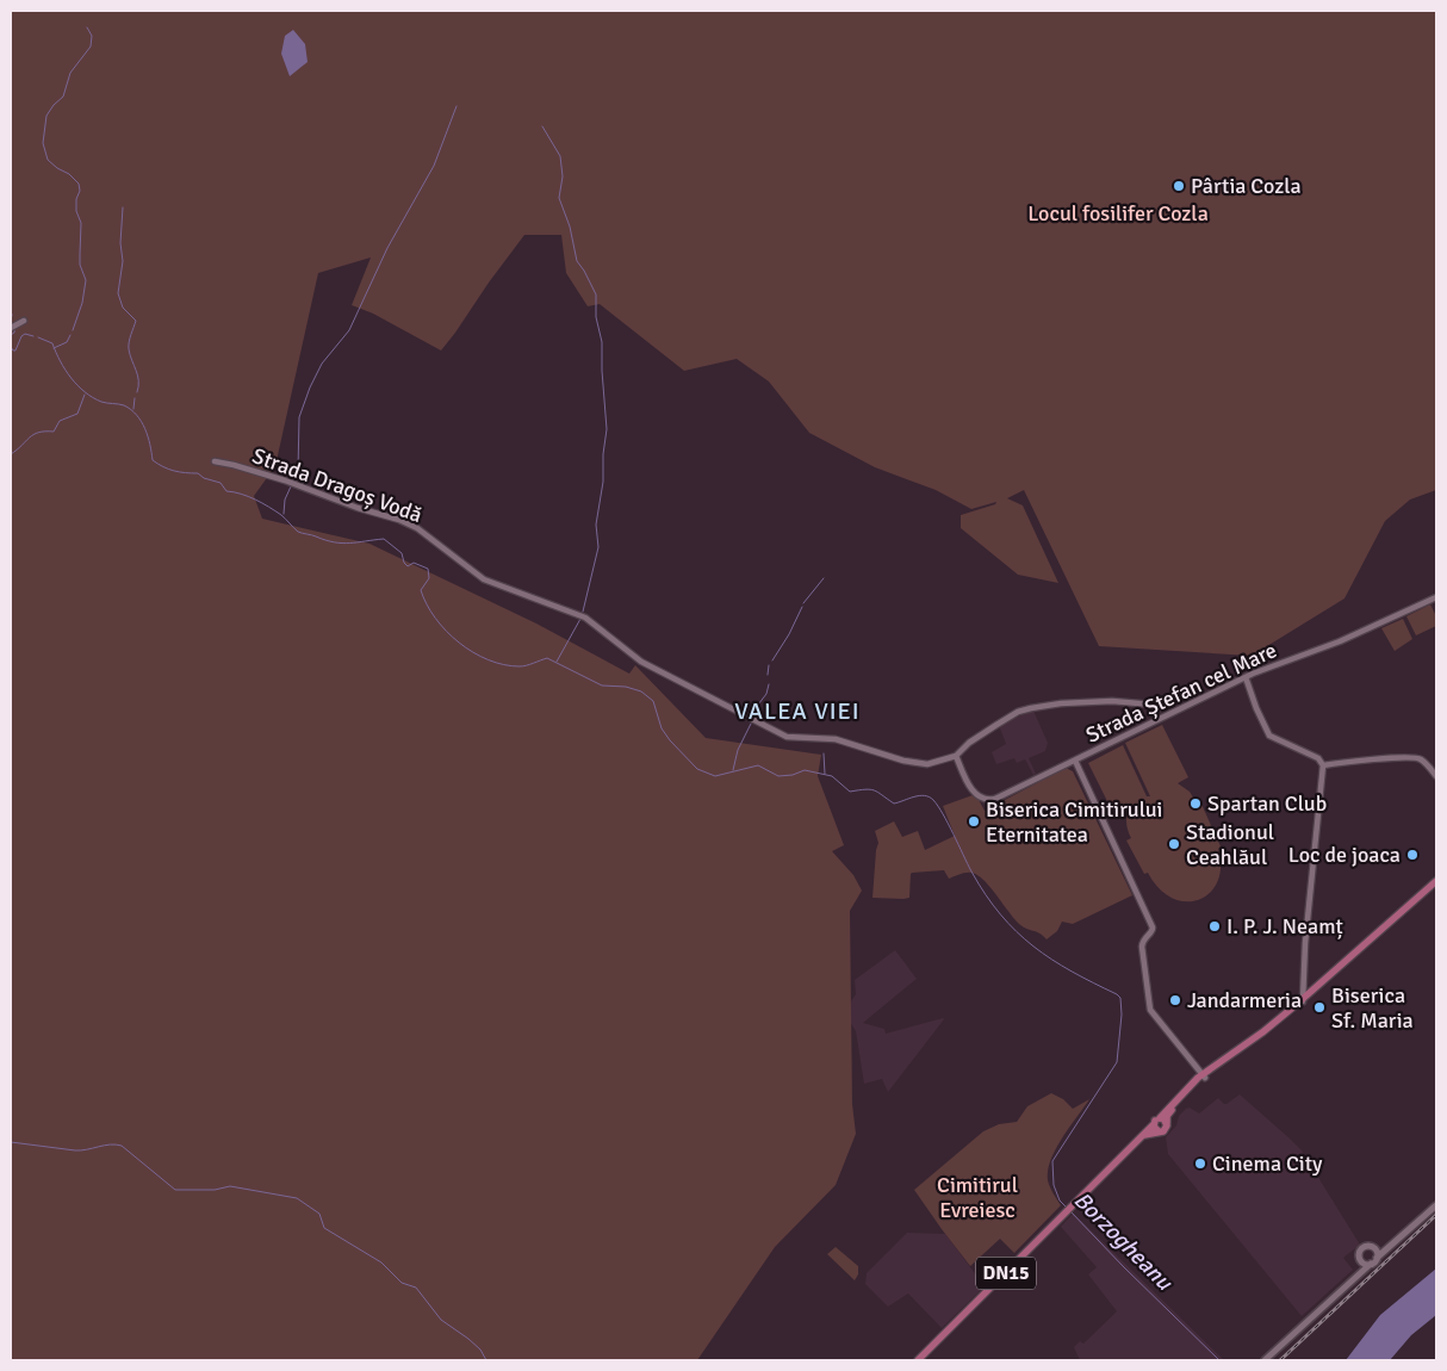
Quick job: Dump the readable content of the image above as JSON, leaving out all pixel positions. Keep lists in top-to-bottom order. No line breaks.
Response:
{"streets":{"main road":["DN15"],"street":["Strada Dragoș Vodă","Strada Ștefan cel Mare"]},"crossings":[["Strada Dragoș Vodă","Strada Ștefan cel Mare"]],"districts":["VALEA VIEI"],"water":["Borzogheanu"],"parks":["Locul fosilifer Cozla","Cimitirul Evreiesc"],"places":["Pârtia Cozla","Spartan Club","Biserica Cimitirului Eternitatea","Stadionul Ceahlăul","Loc de joaca","I. P. J. Neamț","Jandarmeria","Biserica Sf. Maria","Cinema City"]}
